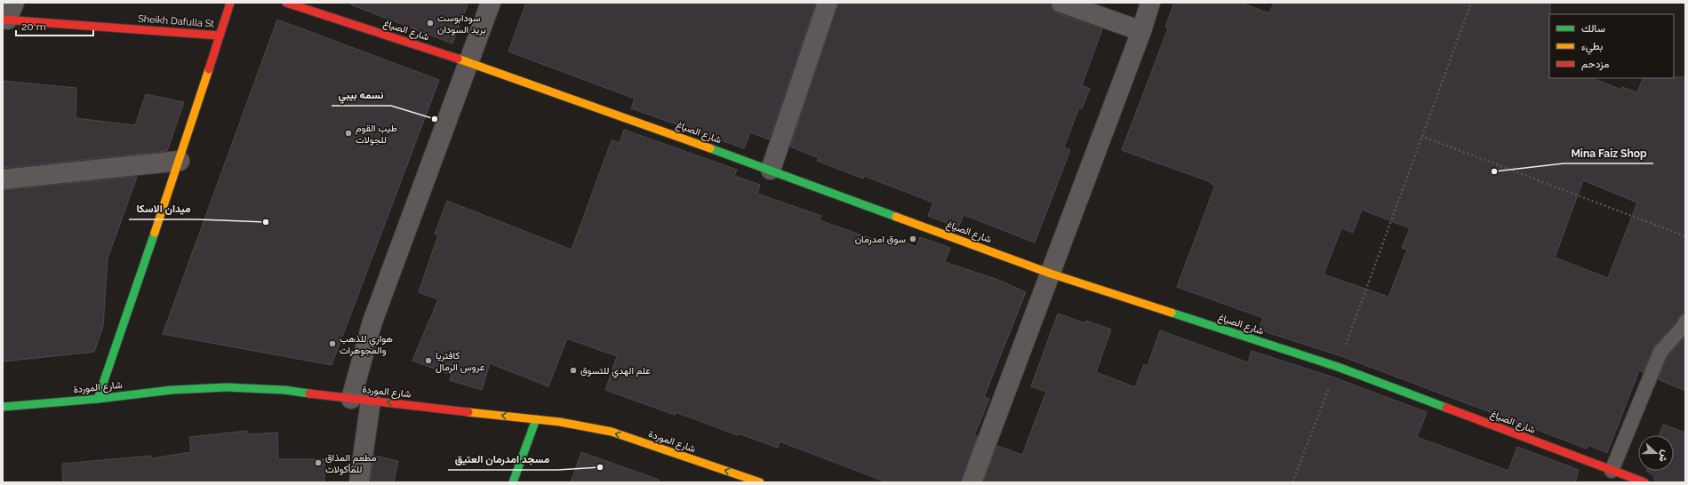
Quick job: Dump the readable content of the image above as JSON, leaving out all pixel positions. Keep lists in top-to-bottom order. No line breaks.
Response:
{"streets":{"street":["Sheikh Dafulla St","شارع الصياغ","شارع الموردة"]},"one_way":["شارع الموردة"],"places":["سودابوست بريد السودان","نسمه بيبي","طيب القوم للجولات","Mina Faiz Shop","ميدان الاسكا","سوق امدرمان","هواري للذهب والمجوهرات","كافتريا عروس الرمال","علم الهدي للتسوق","مطعم المذاق للمأكولات","مسجد امدرمان العتيق"],"legend":["سالك","بطيء","مزدحم"],"scale_bar":"20 m","north":"right"}
